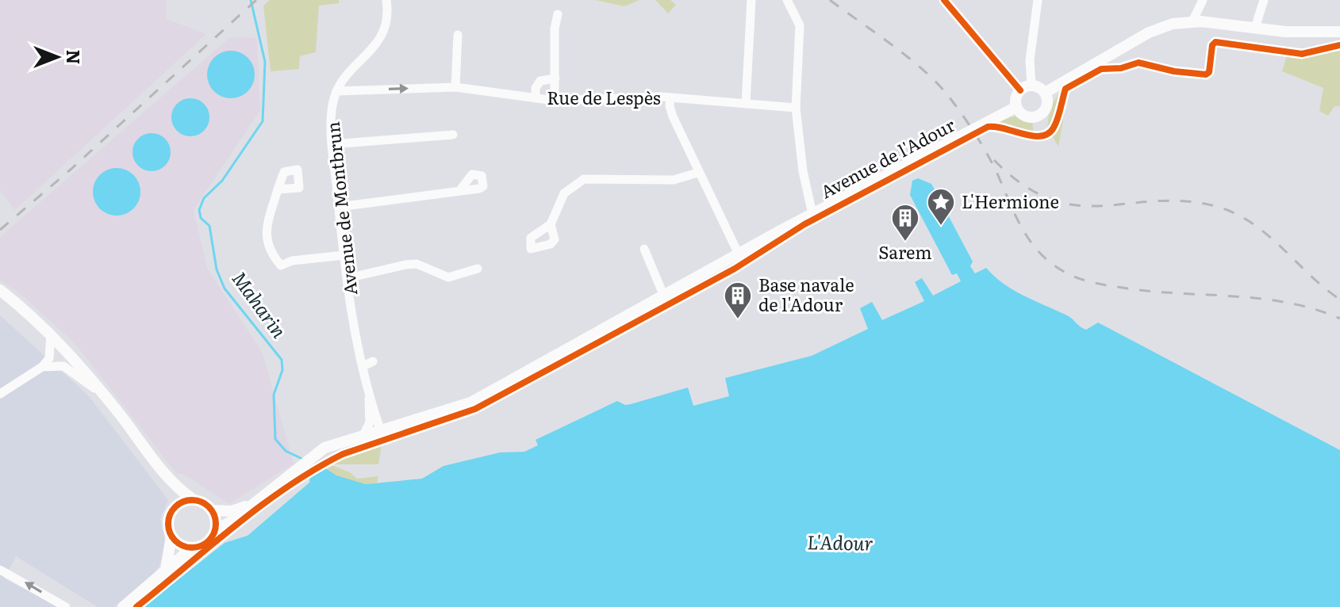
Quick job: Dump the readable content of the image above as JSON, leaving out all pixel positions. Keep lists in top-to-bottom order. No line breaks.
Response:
{"streets":{"main road":["Avenue de l'Adour"],"street":["Rue de Lespès","Avenue de Montbrun"]},"crossings":[["Rue de Lespès","Avenue de Montbrun"],["Avenue de l'Adour","Avenue de Montbrun"]],"water":["Maharin","L'Adour"],"places":{"place":["L'Hermione"],"building":["Sarem","Base navale de l'Adour"]},"north":"right"}
